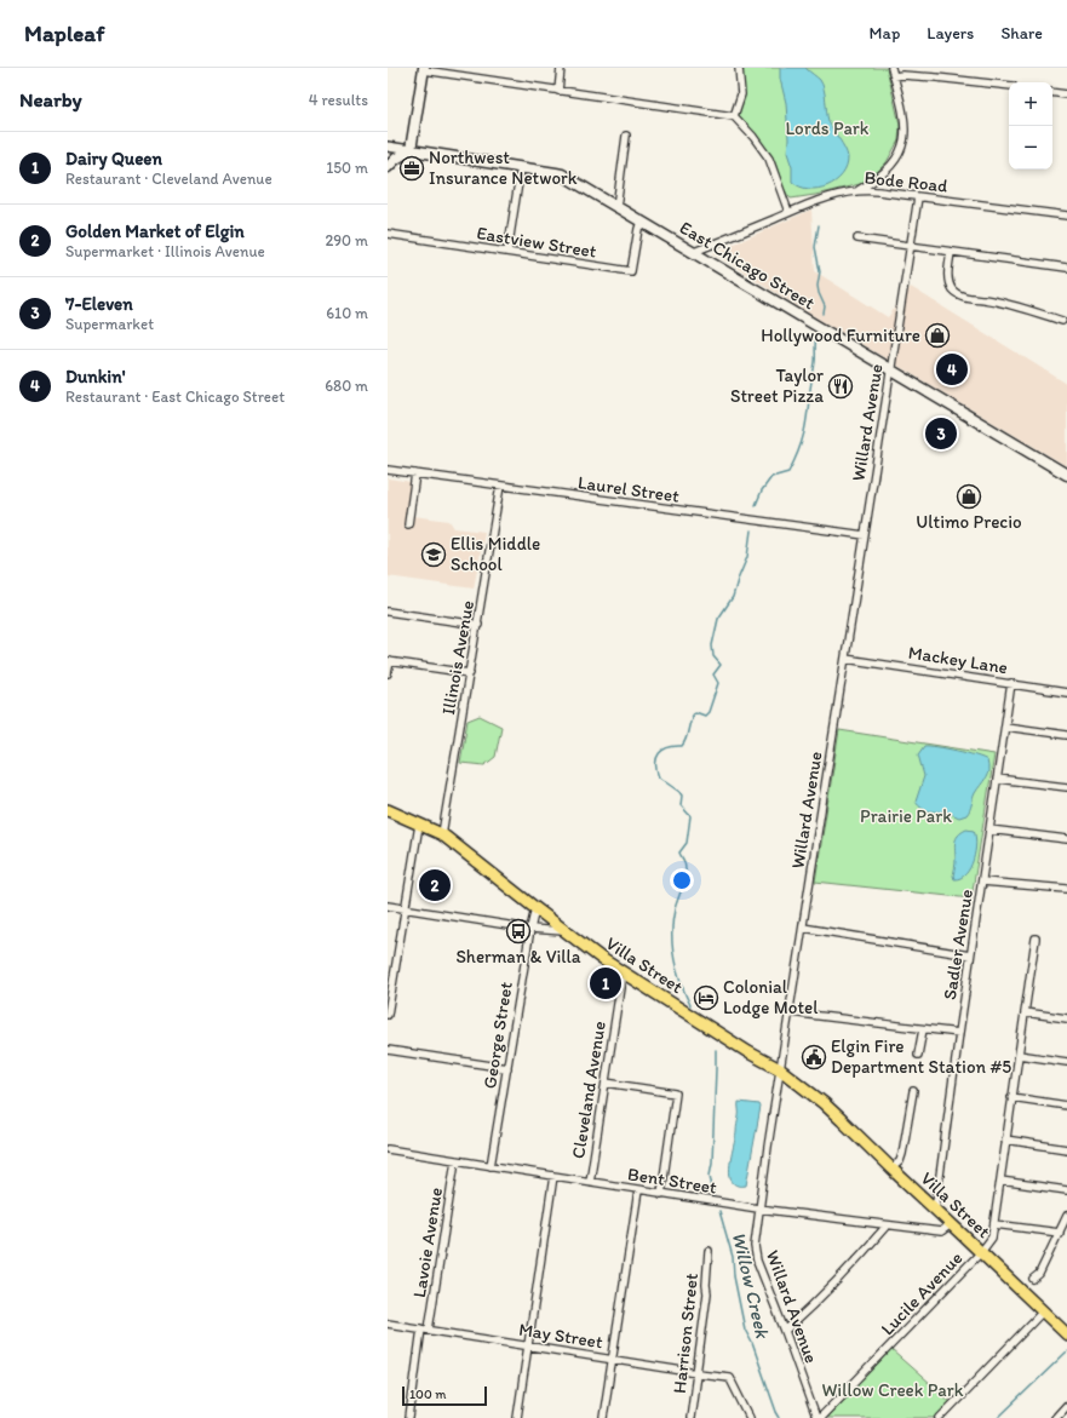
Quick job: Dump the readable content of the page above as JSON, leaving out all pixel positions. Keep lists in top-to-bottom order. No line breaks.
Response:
{"streets":{"main road":["East Chicago Street","Villa Street"],"street":["Bode Road","Eastview Street","Willard Avenue","Laurel Street","Illinois Avenue","Mackey Lane","Sadler Avenue","George Street","Cleveland Avenue","Bent Street","Lavoie Avenue","Lucile Avenue","Harrison Street","May Street"]},"crossings":[["Bode Road","East Chicago Street"],["Bode Road","Willard Avenue"],["Eastview Street","East Chicago Street"],["East Chicago Street","Willard Avenue"],["Willard Avenue","Laurel Street"],["Willard Avenue","Mackey Lane"],["Willard Avenue","Villa Street"],["Willard Avenue","Bent Street"],["Willard Avenue","Lucile Avenue"],["Laurel Street","Illinois Avenue"],["Illinois Avenue","Villa Street"],["Mackey Lane","Sadler Avenue"],["Sadler Avenue","Villa Street"],["Villa Street","George Street"],["Villa Street","Cleveland Avenue"],["Villa Street","Bent Street"],["Villa Street","Lucile Avenue"],["George Street","Bent Street"],["Cleveland Avenue","Bent Street"],["Bent Street","Lavoie Avenue"],["Lavoie Avenue","May Street"],["Harrison Street","May Street"]],"water":["Willow Creek"],"parks":["Lords Park","Prairie Park","Willow Creek Park"],"places":{"office":["Northwest Insurance Network"],"shop":["Hollywood Furniture","Ultimo Precio"],"restaurant":["Taylor Street Pizza"],"school or university":["Ellis Middle School"],"bus stop":["Sherman & Villa"],"hotel":["Colonial Lodge Motel"],"public building":["Elgin Fire Department Station #5"]},"scale_bar":"100 m","page":{"header":"Mapleaf","nav":["Map","Layers","Share"],"heading":["Nearby","4 results"],"map_buttons":["+","−"],"list":[{"mark":"1","name":"Dairy Queen","note":"Restaurant · Cleveland Avenue","value":"150 m"},{"mark":"2","name":"Golden Market of Elgin","note":"Supermarket · Illinois Avenue","value":"290 m"},{"mark":"3","name":"7-Eleven","note":"Supermarket","value":"610 m"},{"mark":"4","name":"Dunkin'","note":"Restaurant · East Chicago Street","value":"680 m"}],"pins":["4","3","2","1"],"scale":"100 m"}}
